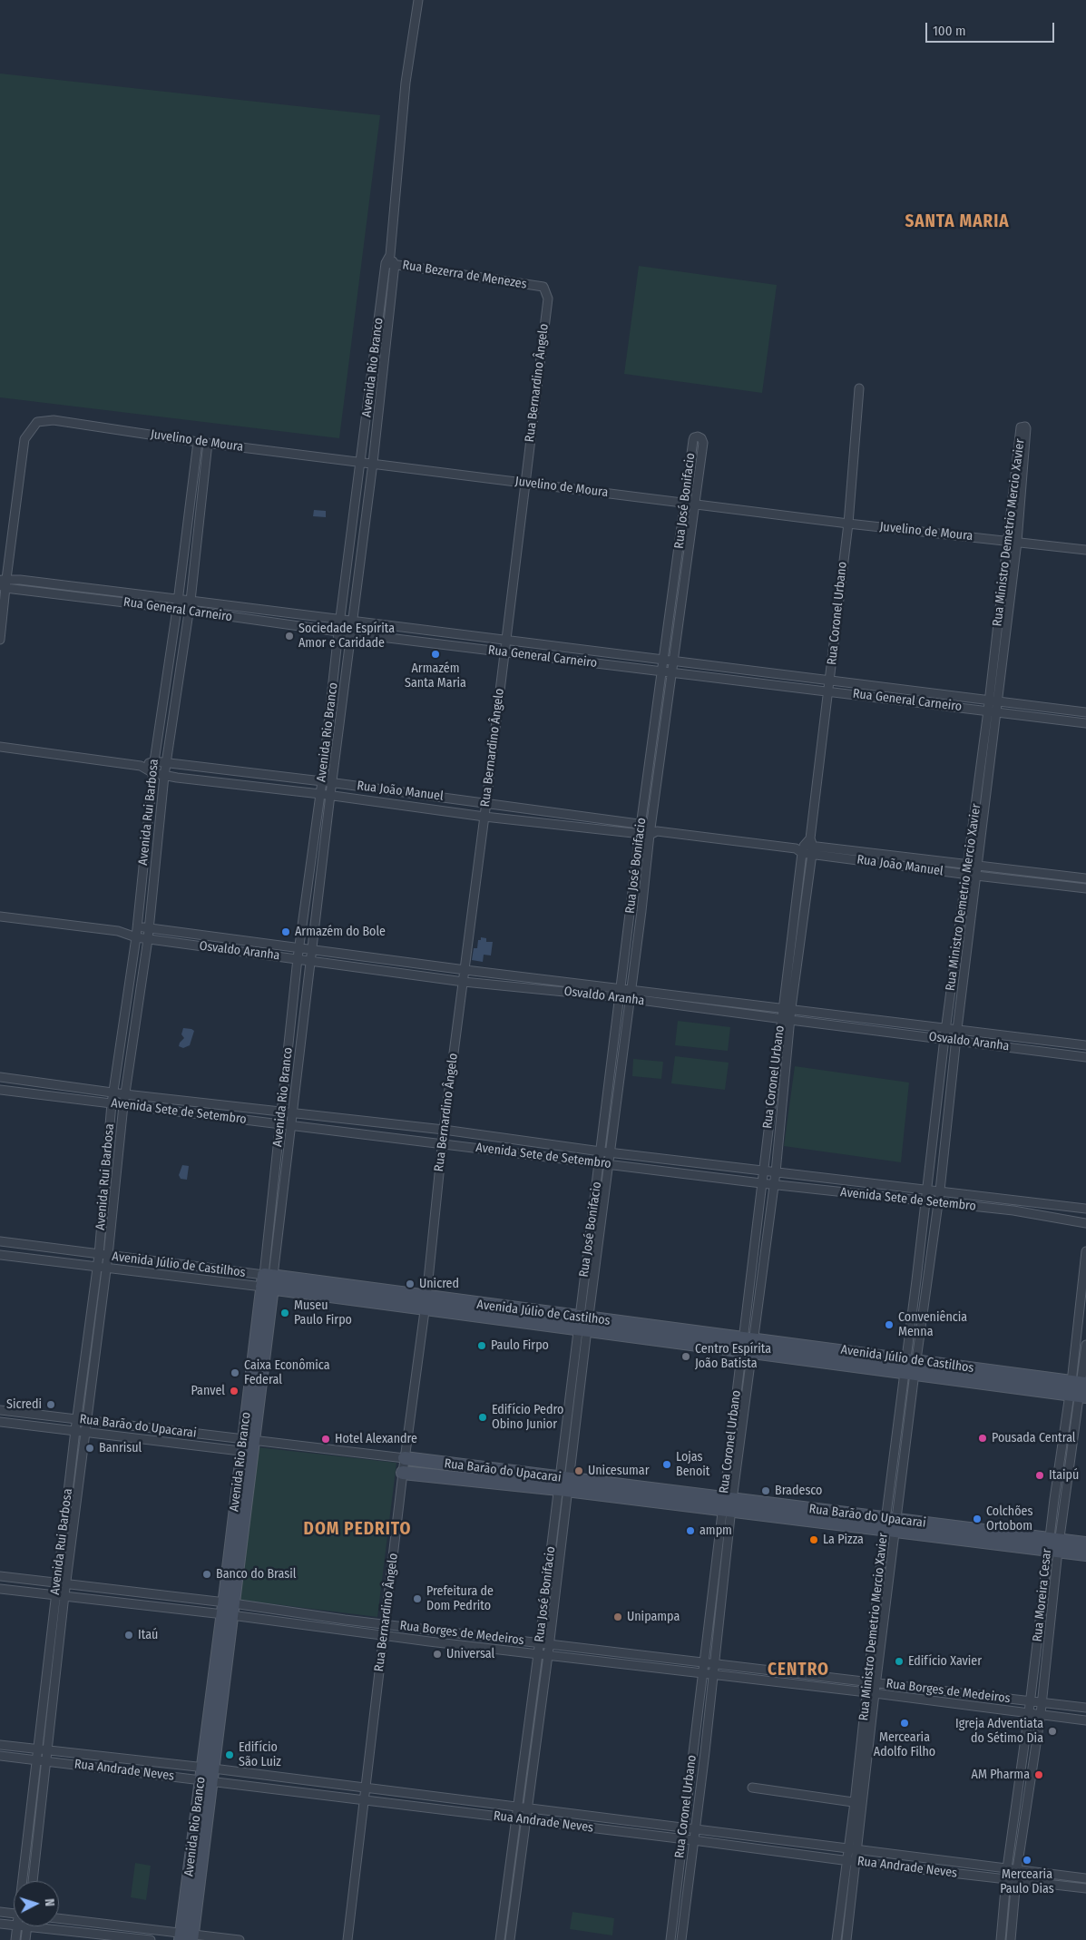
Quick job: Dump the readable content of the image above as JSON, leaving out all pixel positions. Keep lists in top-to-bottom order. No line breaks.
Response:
{"streets":{"street":["Rua Bezerra de Menezes","Avenida Rio Branco","Rua Bernardino Ângelo","Juvelino de Moura","Rua José Bonifacio","Rua Ministro Demetrio Mercio Xavier","Rua General Carneiro","Rua Coronel Urbano","Rua João Manuel","Avenida Rui Barbosa","Osvaldo Aranha","Avenida Sete de Setembro","Avenida Júlio de Castilhos","Rua Barão do Upacarai","Rua Moreira Cesar","Rua Borges de Medeiros","Rua Andrade Neves"]},"crossings":[["Rua Bezerra de Menezes","Avenida Rio Branco"],["Rua Bezerra de Menezes","Rua Bernardino Ângelo"],["Avenida Rio Branco","Juvelino de Moura"],["Avenida Rio Branco","Rua General Carneiro"],["Avenida Rio Branco","Rua João Manuel"],["Avenida Rio Branco","Osvaldo Aranha"],["Avenida Rio Branco","Avenida Sete de Setembro"],["Avenida Rio Branco","Avenida Júlio de Castilhos"],["Avenida Rio Branco","Rua Barão do Upacarai"],["Avenida Rio Branco","Rua Borges de Medeiros"],["Avenida Rio Branco","Rua Andrade Neves"],["Rua Bernardino Ângelo","Juvelino de Moura"],["Rua Bernardino Ângelo","Rua General Carneiro"],["Rua Bernardino Ângelo","Rua João Manuel"],["Rua Bernardino Ângelo","Osvaldo Aranha"],["Rua Bernardino Ângelo","Avenida Sete de Setembro"],["Rua Bernardino Ângelo","Avenida Júlio de Castilhos"],["Rua Bernardino Ângelo","Rua Barão do Upacarai"],["Rua Bernardino Ângelo","Rua Borges de Medeiros"],["Rua Bernardino Ângelo","Rua Andrade Neves"],["Juvelino de Moura","Rua José Bonifacio"],["Juvelino de Moura","Rua Ministro Demetrio Mercio Xavier"],["Juvelino de Moura","Rua General Carneiro"],["Juvelino de Moura","Rua Coronel Urbano"],["Juvelino de Moura","Avenida Rui Barbosa"],["Rua José Bonifacio","Rua General Carneiro"],["Rua José Bonifacio","Rua João Manuel"],["Rua José Bonifacio","Osvaldo Aranha"],["Rua José Bonifacio","Avenida Sete de Setembro"],["Rua José Bonifacio","Avenida Júlio de Castilhos"],["Rua José Bonifacio","Rua Barão do Upacarai"],["Rua José Bonifacio","Rua Borges de Medeiros"],["Rua José Bonifacio","Rua Andrade Neves"],["Rua Ministro Demetrio Mercio Xavier","Rua General Carneiro"],["Rua Ministro Demetrio Mercio Xavier","Rua João Manuel"],["Rua Ministro Demetrio Mercio Xavier","Osvaldo Aranha"],["Rua Ministro Demetrio Mercio Xavier","Avenida Sete de Setembro"],["Rua Ministro Demetrio Mercio Xavier","Avenida Júlio de Castilhos"],["Rua Ministro Demetrio Mercio Xavier","Rua Barão do Upacarai"],["Rua Ministro Demetrio Mercio Xavier","Rua Borges de Medeiros"],["Rua Ministro Demetrio Mercio Xavier","Rua Andrade Neves"],["Rua General Carneiro","Rua Coronel Urbano"],["Rua General Carneiro","Avenida Rui Barbosa"],["Rua Coronel Urbano","Rua João Manuel"],["Rua Coronel Urbano","Osvaldo Aranha"],["Rua Coronel Urbano","Avenida Sete de Setembro"],["Rua Coronel Urbano","Avenida Júlio de Castilhos"],["Rua Coronel Urbano","Rua Barão do Upacarai"],["Rua Coronel Urbano","Rua Borges de Medeiros"],["Rua Coronel Urbano","Rua Andrade Neves"],["Rua João Manuel","Avenida Rui Barbosa"],["Avenida Rui Barbosa","Osvaldo Aranha"],["Avenida Rui Barbosa","Avenida Sete de Setembro"],["Avenida Rui Barbosa","Avenida Júlio de Castilhos"],["Avenida Rui Barbosa","Rua Barão do Upacarai"],["Avenida Rui Barbosa","Rua Borges de Medeiros"],["Avenida Rui Barbosa","Rua Andrade Neves"],["Avenida Júlio de Castilhos","Rua Moreira Cesar"],["Rua Barão do Upacarai","Rua Moreira Cesar"],["Rua Moreira Cesar","Rua Borges de Medeiros"],["Rua Moreira Cesar","Rua Andrade Neves"]],"districts":["SANTA MARIA","DOM PEDRITO","CENTRO"],"places":["Sociedade Espírita Amor e Caridade","Armazém Santa Maria","Armazém do Bole","Unicred","Museu Paulo Firpo","Conveniência Menna","Paulo Firpo","Centro Espírita João Batista","Caixa Econômica Federal","Panvel","Sicredi","Edifício Pedro Obino Junior","Pousada Central","Hotel Alexandre","Banrisul","Lojas Benoit","Unicesumar","Itaipú","Bradesco","Colchões Ortobom","ampm","La Pizza","Banco do Brasil","Prefeitura de Dom Pedrito","Unipampa","Itaú","Universal","Edifício Xavier","Mercearia Adolfo Filho","Igreja Adventiata do Sétimo Dia","Edifício São Luiz","AM Pharma","Mercearia Paulo Dias"],"scale_bar":"100 m","north":"right"}
